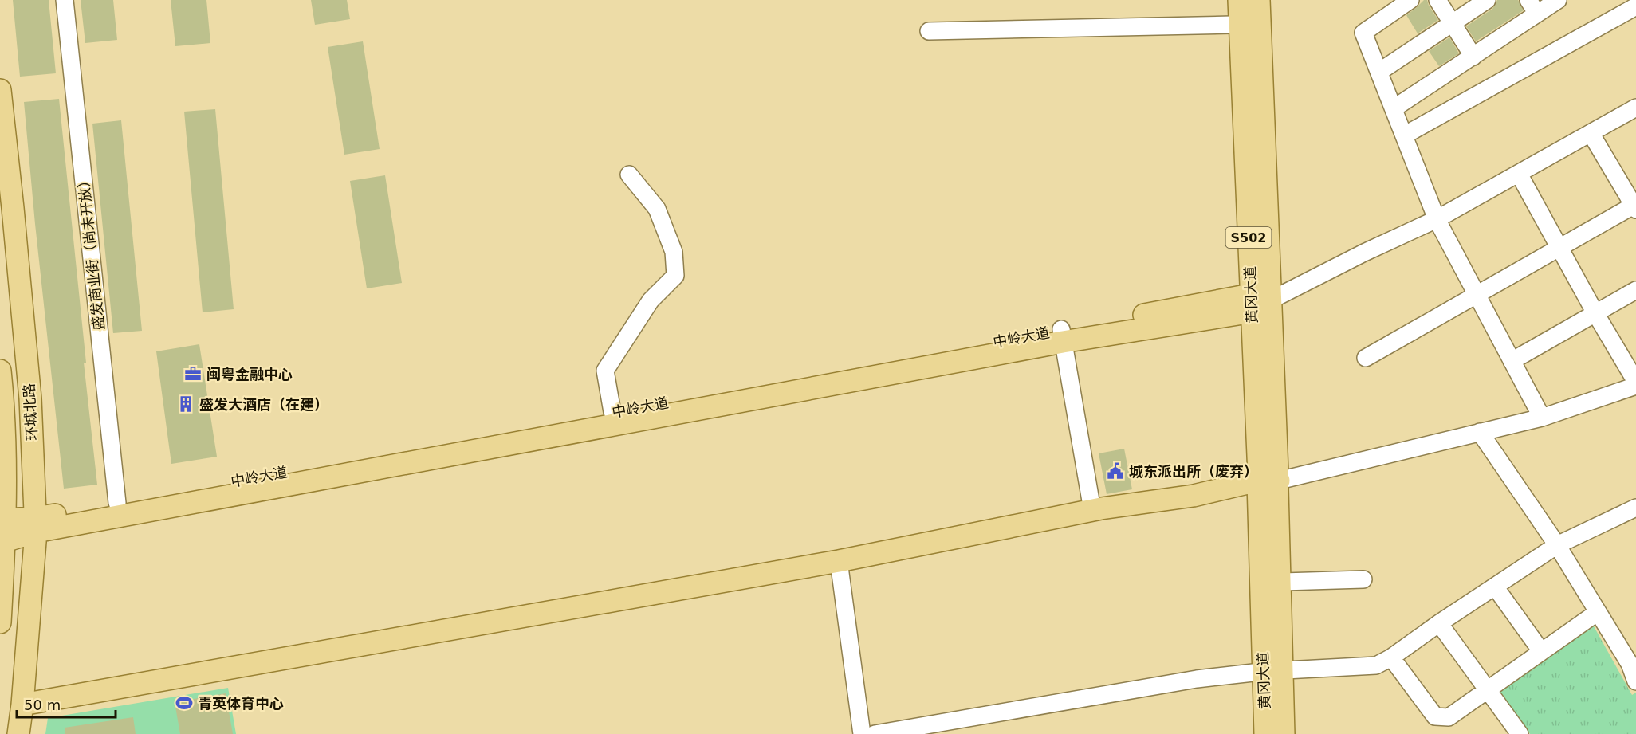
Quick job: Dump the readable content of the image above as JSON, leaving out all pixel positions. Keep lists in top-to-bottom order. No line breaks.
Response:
{"streets":{"main road":["S502","黄冈大道","中岭大道","环城北路"],"street":["盛发商业街（尚未开放）"]},"crossings":[["盛发商业街（尚未开放）","中岭大道"],["中岭大道","环城北路"]],"places":{"office":["闽粤金融中心"],"building":["盛发大酒店（在建）"],"public building":["城东派出所（废弃）"],"sports":["青英体育中心"]},"scale_bar":"50 m"}
